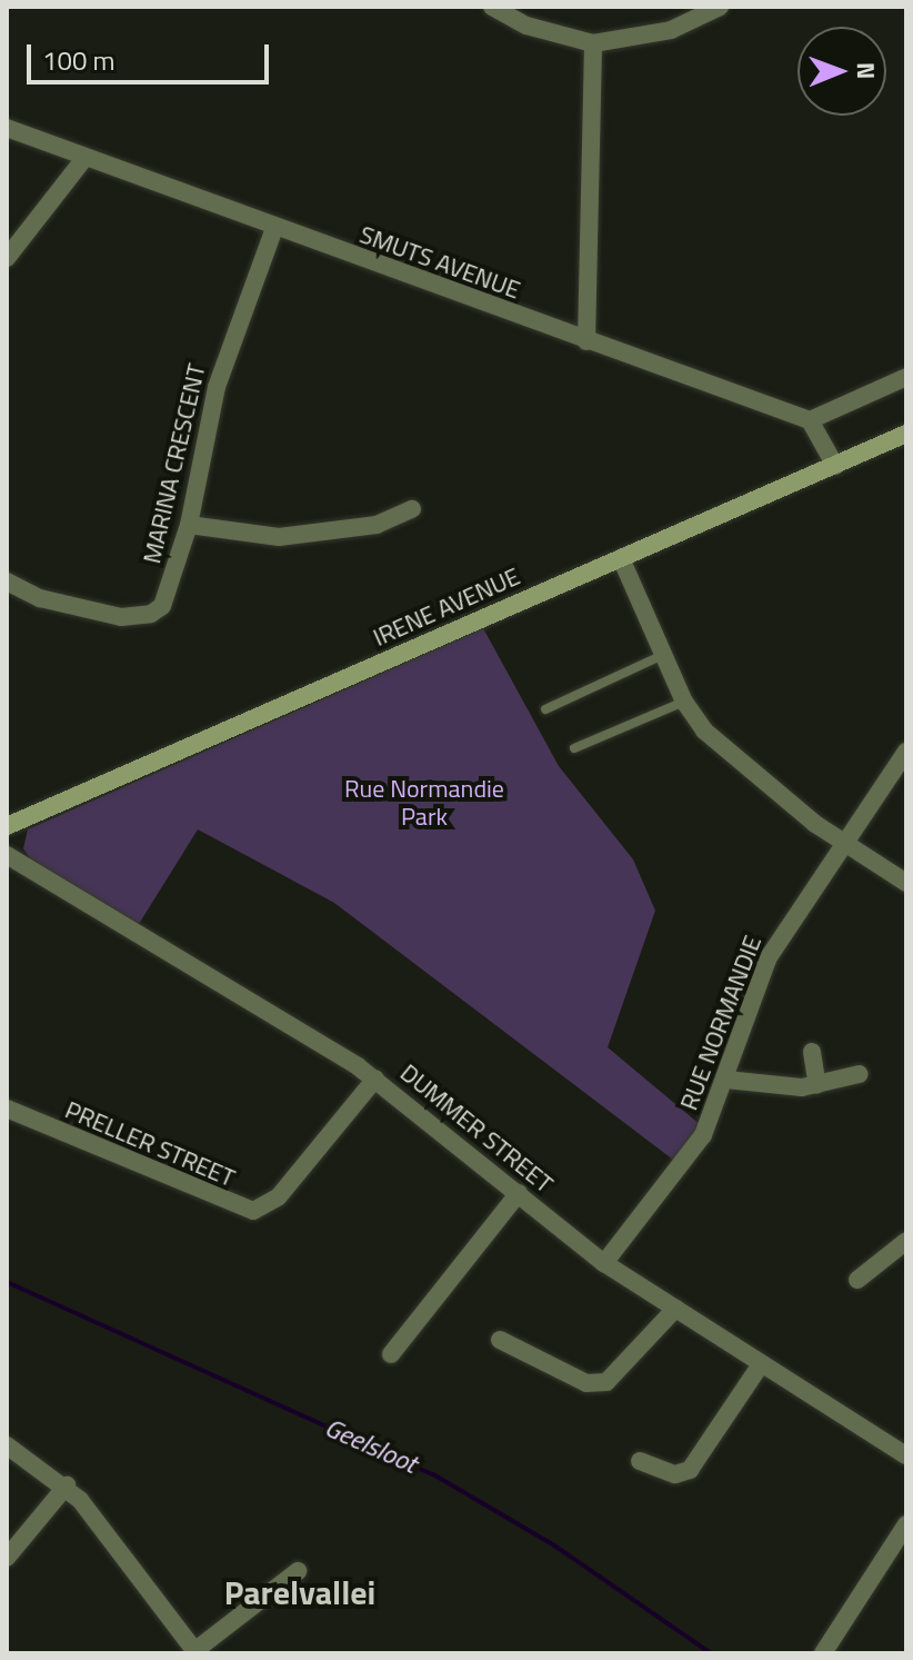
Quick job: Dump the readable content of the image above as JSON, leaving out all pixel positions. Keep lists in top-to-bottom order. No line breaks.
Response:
{"streets":{"street":["SMUTS AVENUE","MARINA CRESCENT","IRENE AVENUE","RUE NORMANDIE","DUMMER STREET","PRELLER STREET"]},"crossings":[["SMUTS AVENUE","MARINA CRESCENT"],["RUE NORMANDIE","DUMMER STREET"],["DUMMER STREET","PRELLER STREET"]],"districts":["Parelvallei"],"water":["Geelsloot"],"parks":["Rue Normandie Park"],"scale_bar":"100 m","north":"right"}
